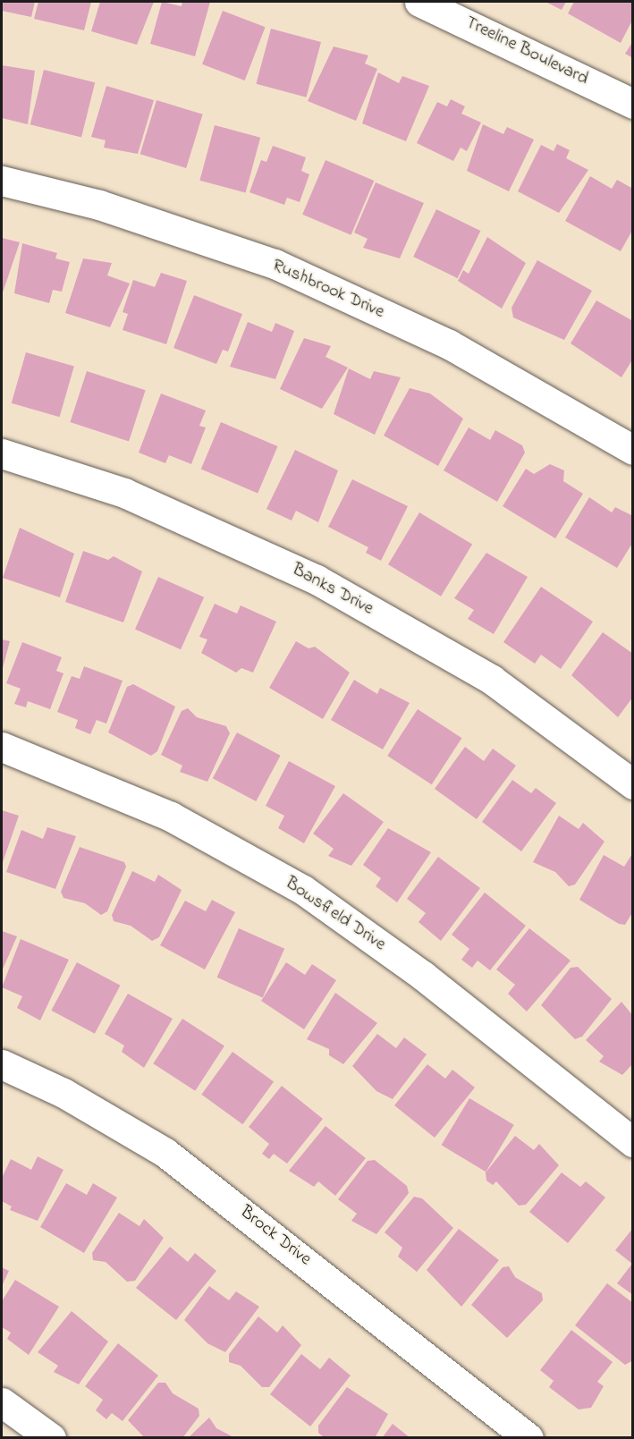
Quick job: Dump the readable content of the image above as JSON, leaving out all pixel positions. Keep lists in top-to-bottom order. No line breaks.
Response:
{"streets":{"street":["Treeline Boulevard","Rushbrook Drive","Banks Drive","Bowsfield Drive","Brock Drive"]}}
